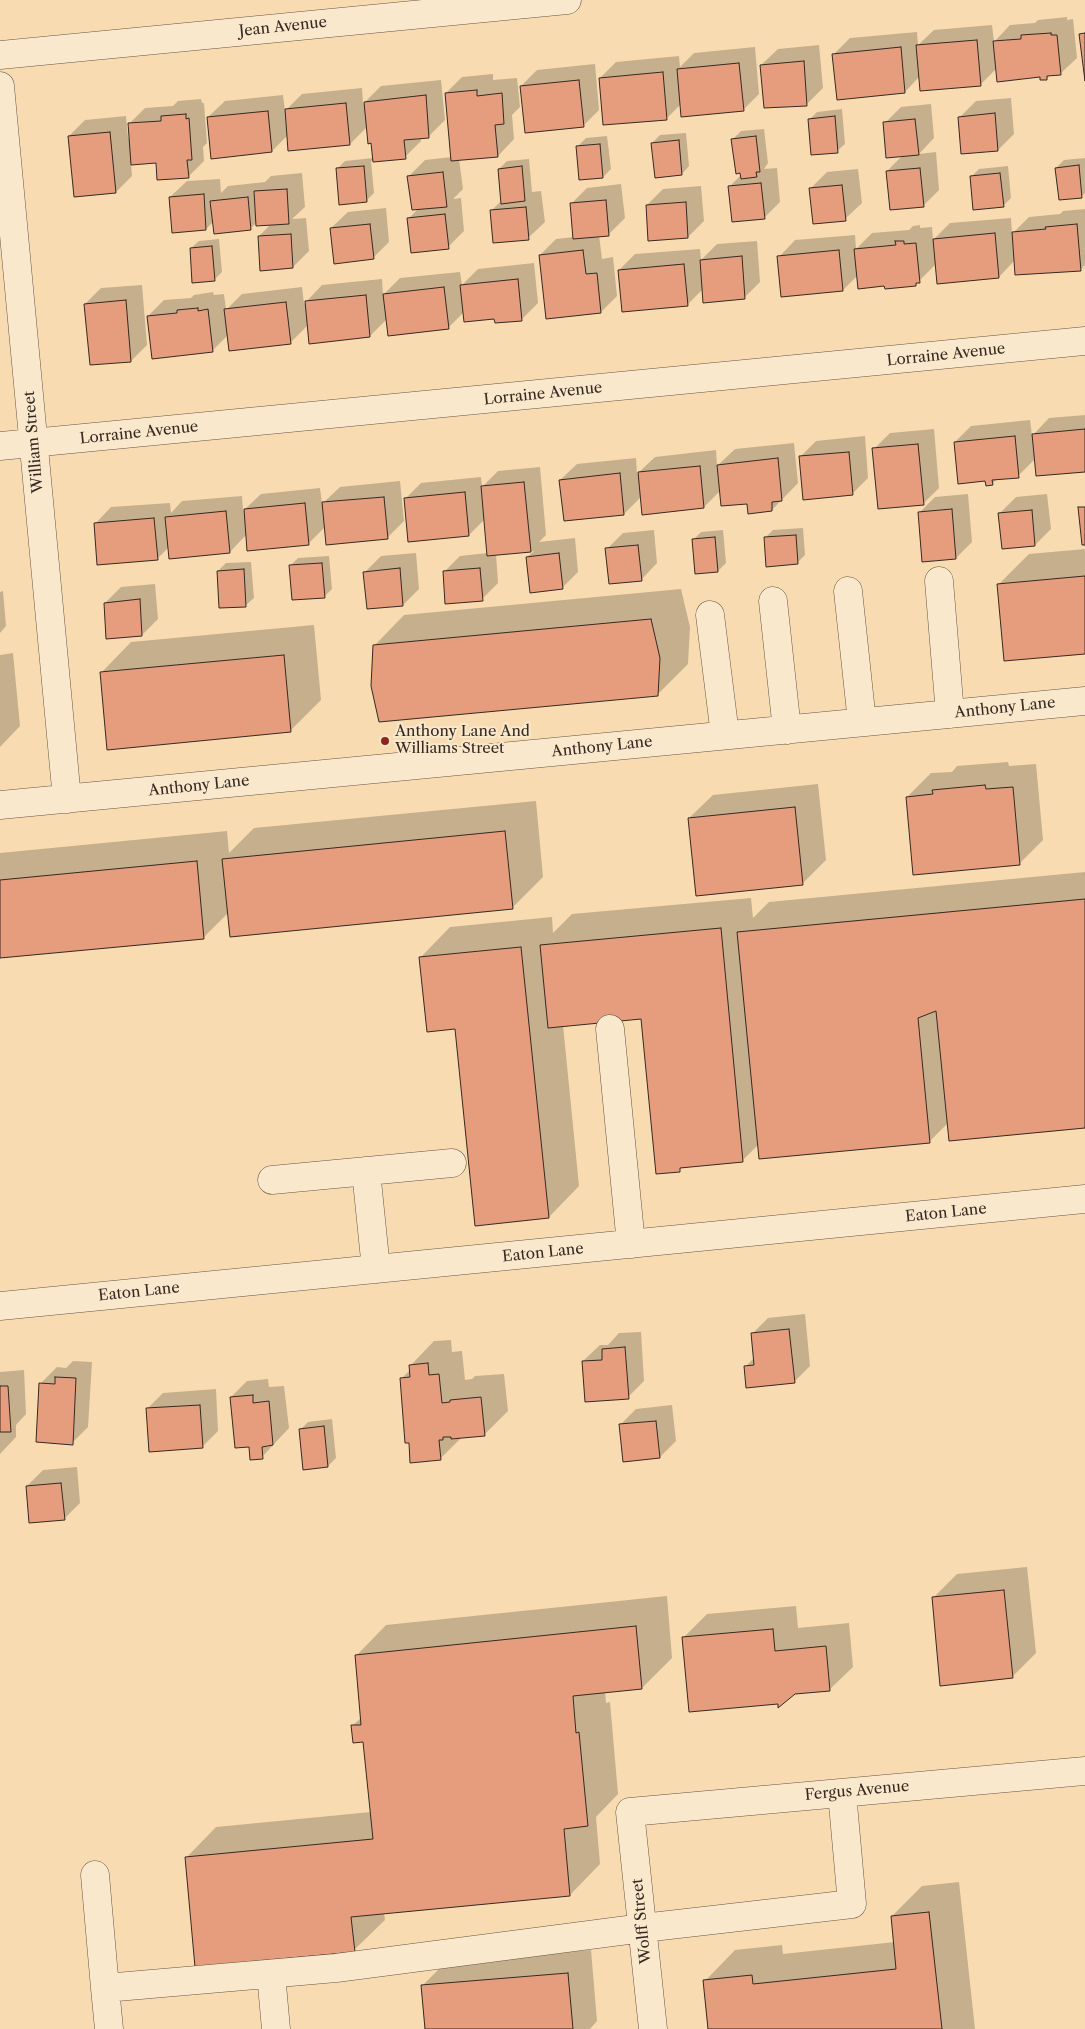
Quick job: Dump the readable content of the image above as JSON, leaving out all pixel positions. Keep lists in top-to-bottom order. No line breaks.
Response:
{"streets":{"street":["Jean Avenue","Lorraine Avenue","William Street","Anthony Lane","Eaton Lane","Fergus Avenue","Wolff Street"]},"crossings":[["Lorraine Avenue","William Street"],["William Street","Anthony Lane"],["Fergus Avenue","Wolff Street"]],"places":["Anthony Lane And Williams Street"]}
